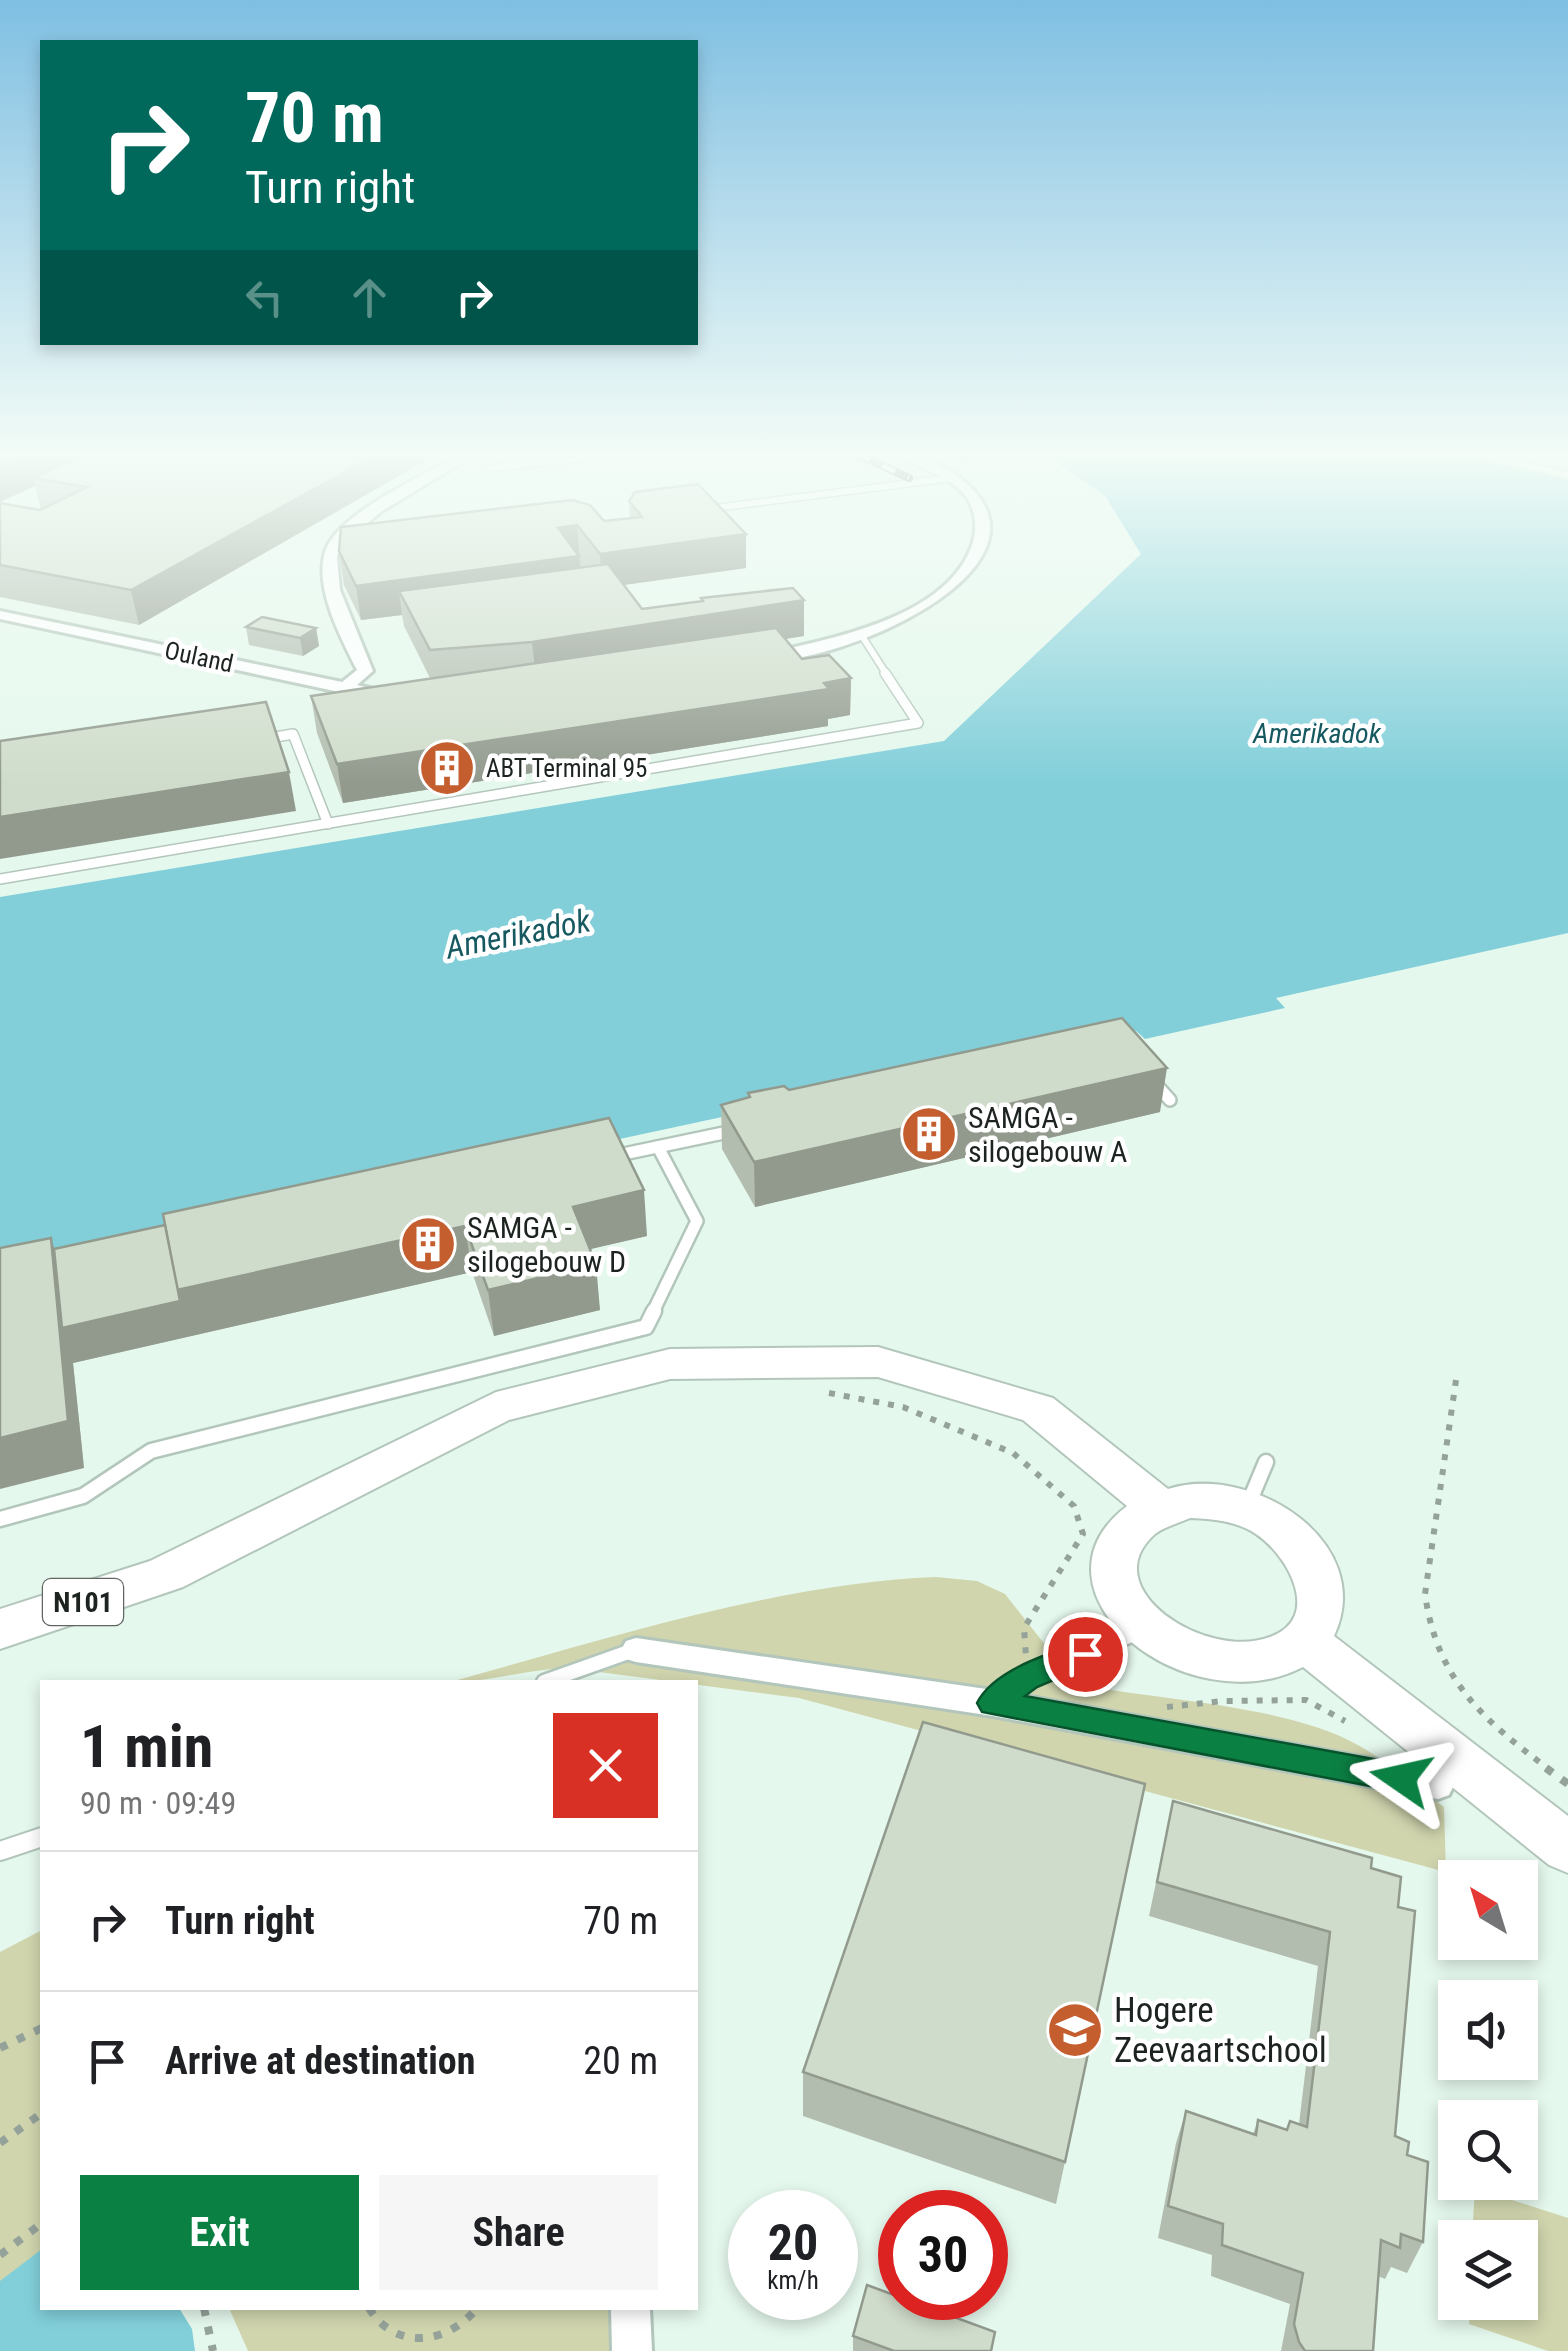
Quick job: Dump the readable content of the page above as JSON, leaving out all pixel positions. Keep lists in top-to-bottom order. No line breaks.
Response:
{"streets":{"main road":["N101"],"street":["Ouland"]},"water":["Amerikadok"],"places":{"building":["ABT Terminal 95","SAMGA - silogebouw A","SAMGA - silogebouw D"],"school or university":["Hogere Zeevaartschool"]},"north":"top left","page":{"turn":["70 m","Turn right"],"heading":["1 min","90 m · 09:49"],"list":[{"name":"Turn right","value":"70 m"},{"name":"Arrive at destination","value":"20 m"}],"buttons":["Exit","Share"],"speed":"20 km/h","limit":"30"}}
